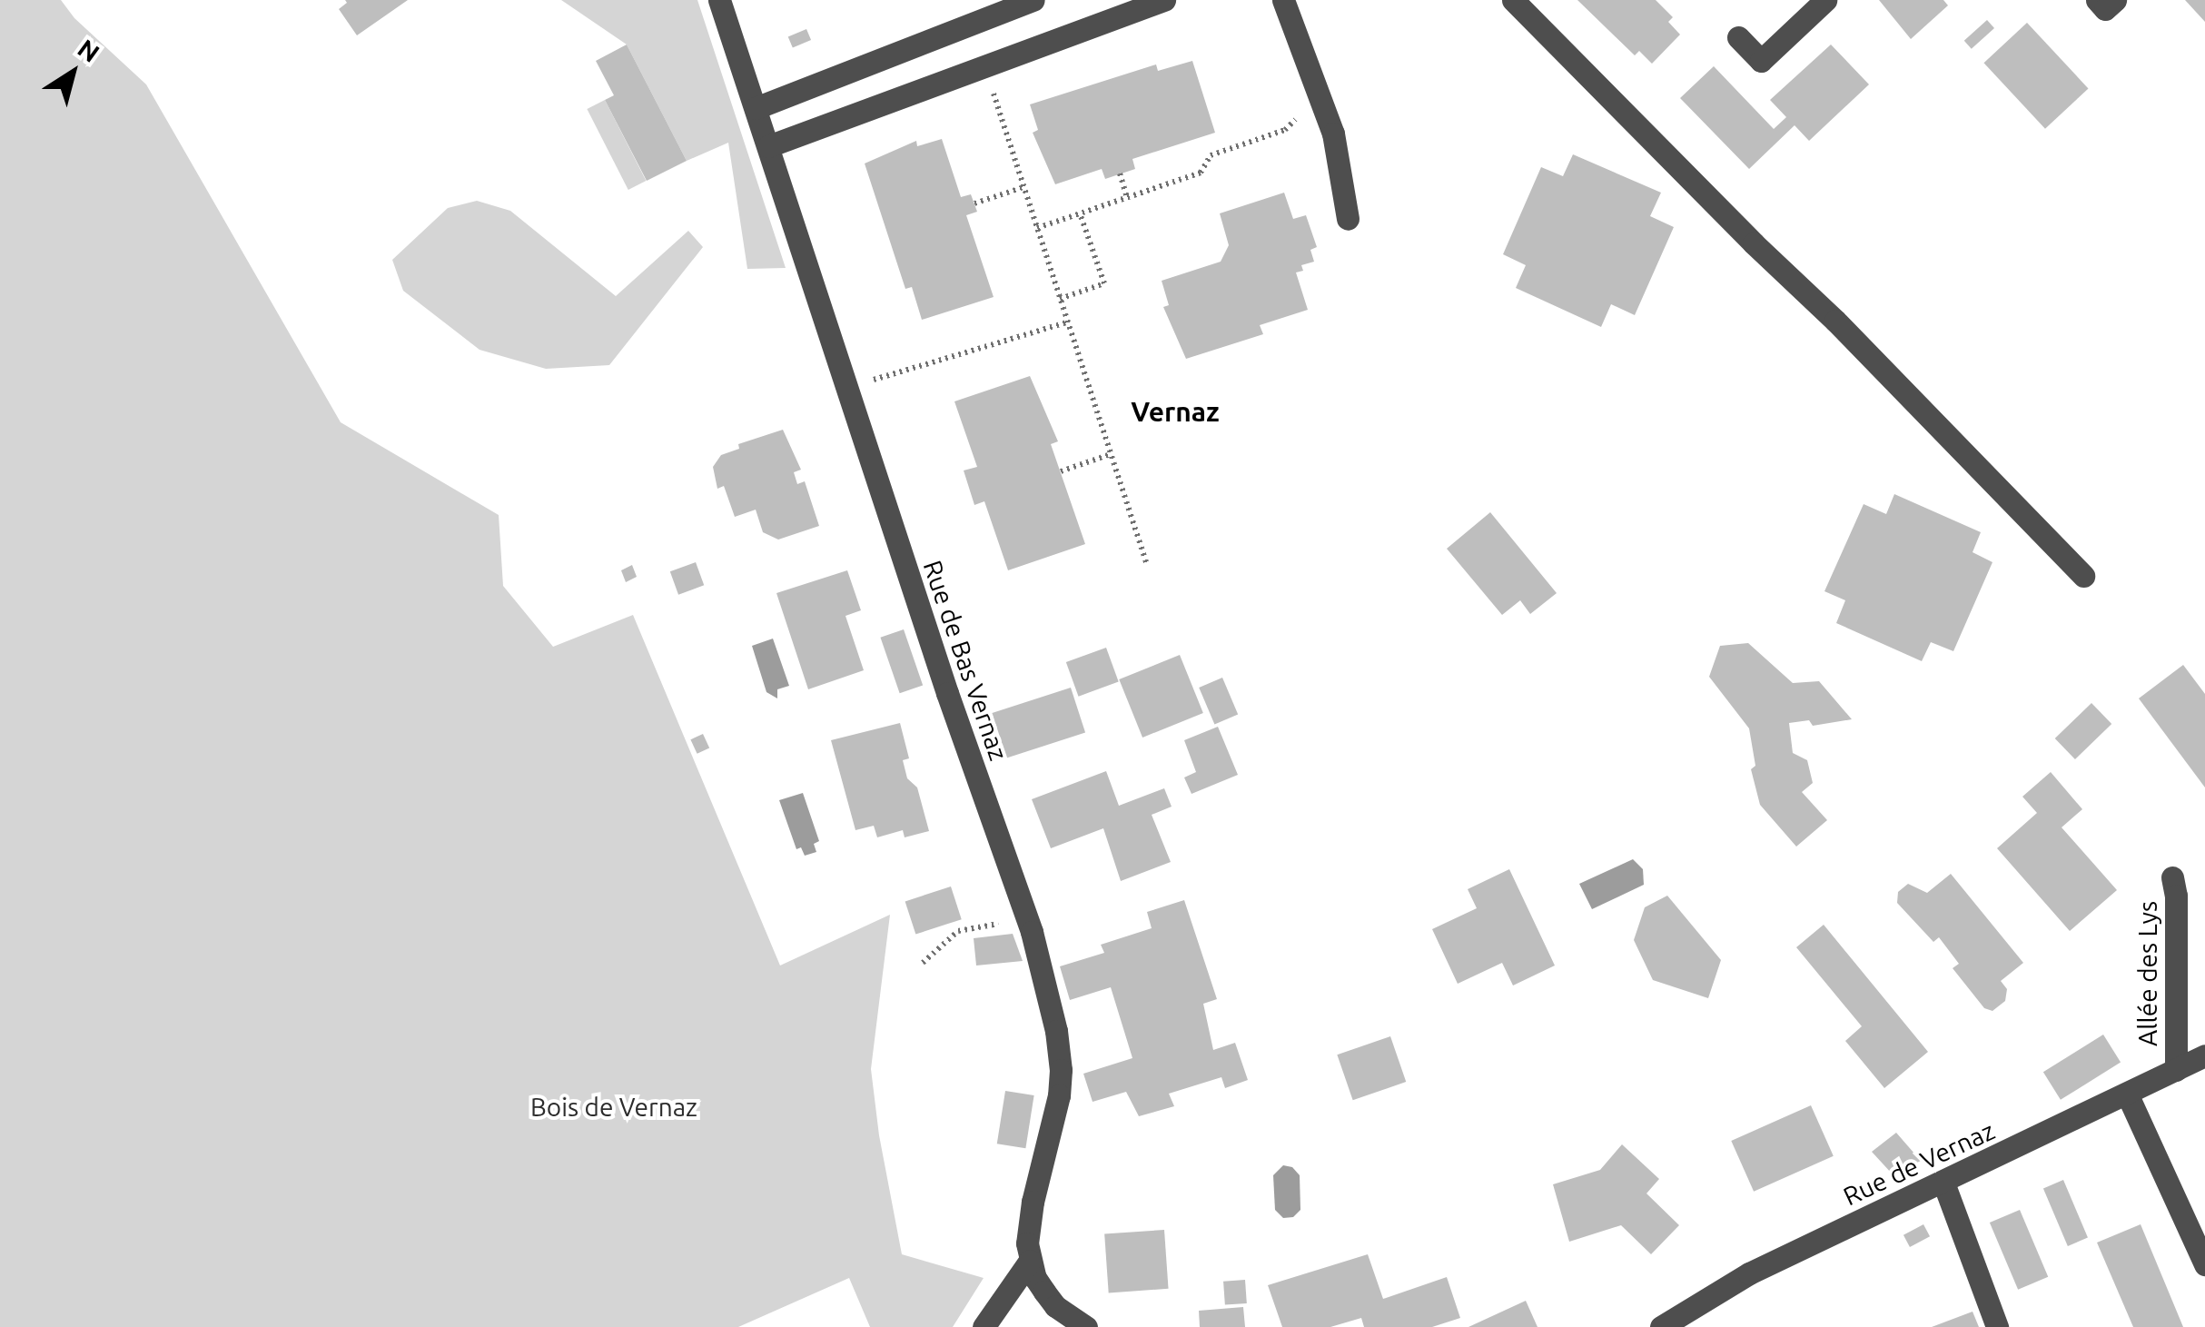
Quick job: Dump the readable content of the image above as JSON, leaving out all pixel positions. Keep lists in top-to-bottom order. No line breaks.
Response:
{"streets":{"street":["Rue de Bas Vernaz","Allée des Lys","Rue de Vernaz"]},"crossings":[["Allée des Lys","Rue de Vernaz"]],"districts":["Vernaz"],"parks":["Bois de Vernaz"],"north":"top right"}
